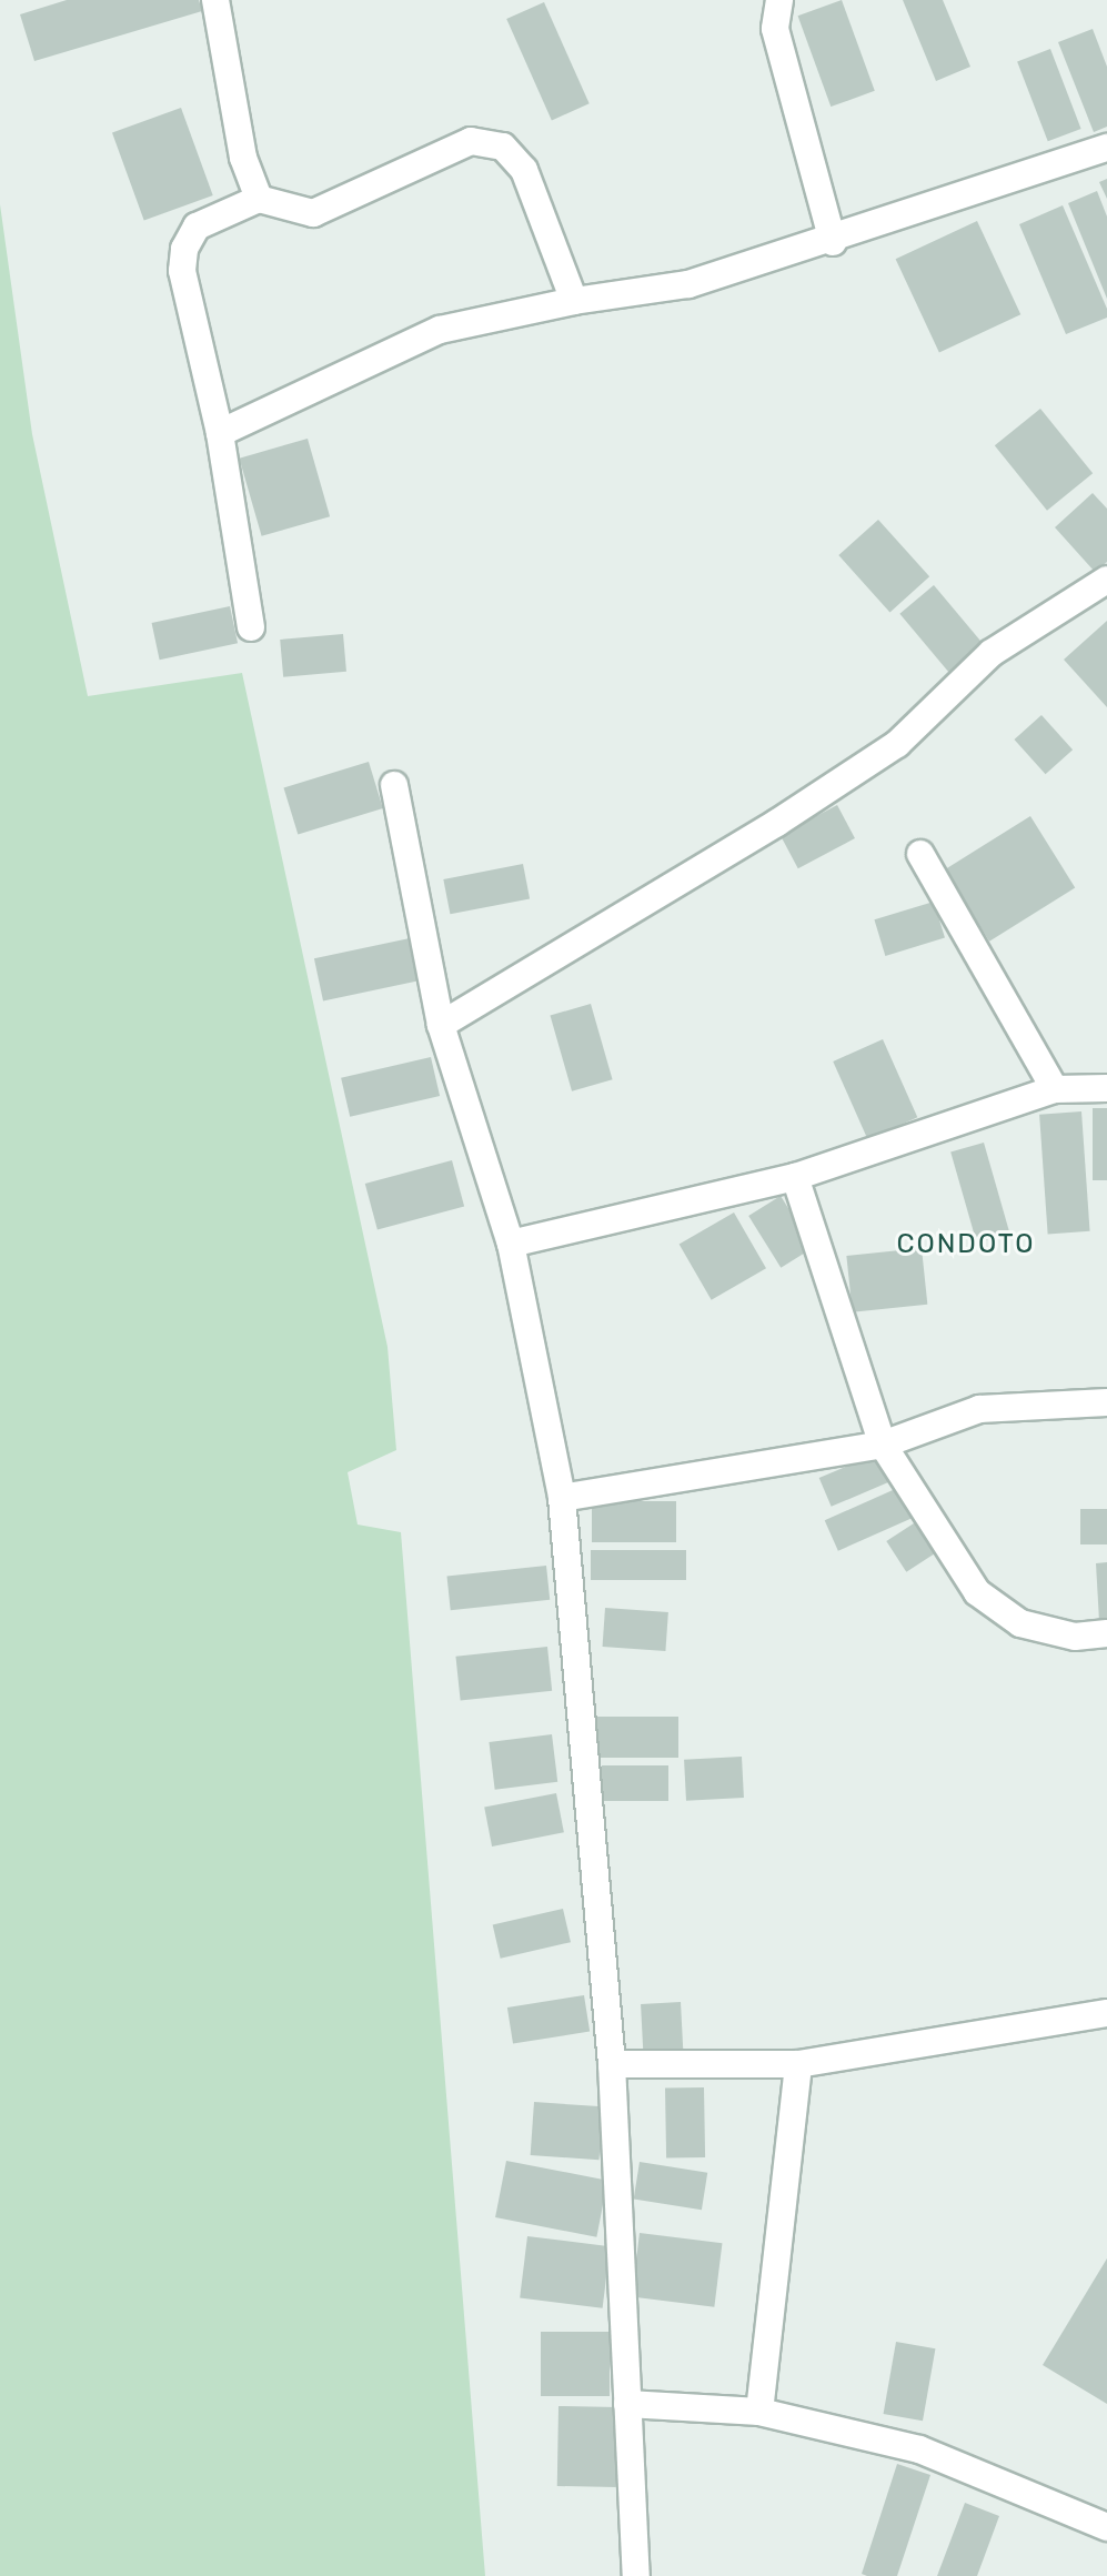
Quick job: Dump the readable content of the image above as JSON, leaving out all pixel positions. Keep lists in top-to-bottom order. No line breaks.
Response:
{"districts":["CONDOTO"]}
